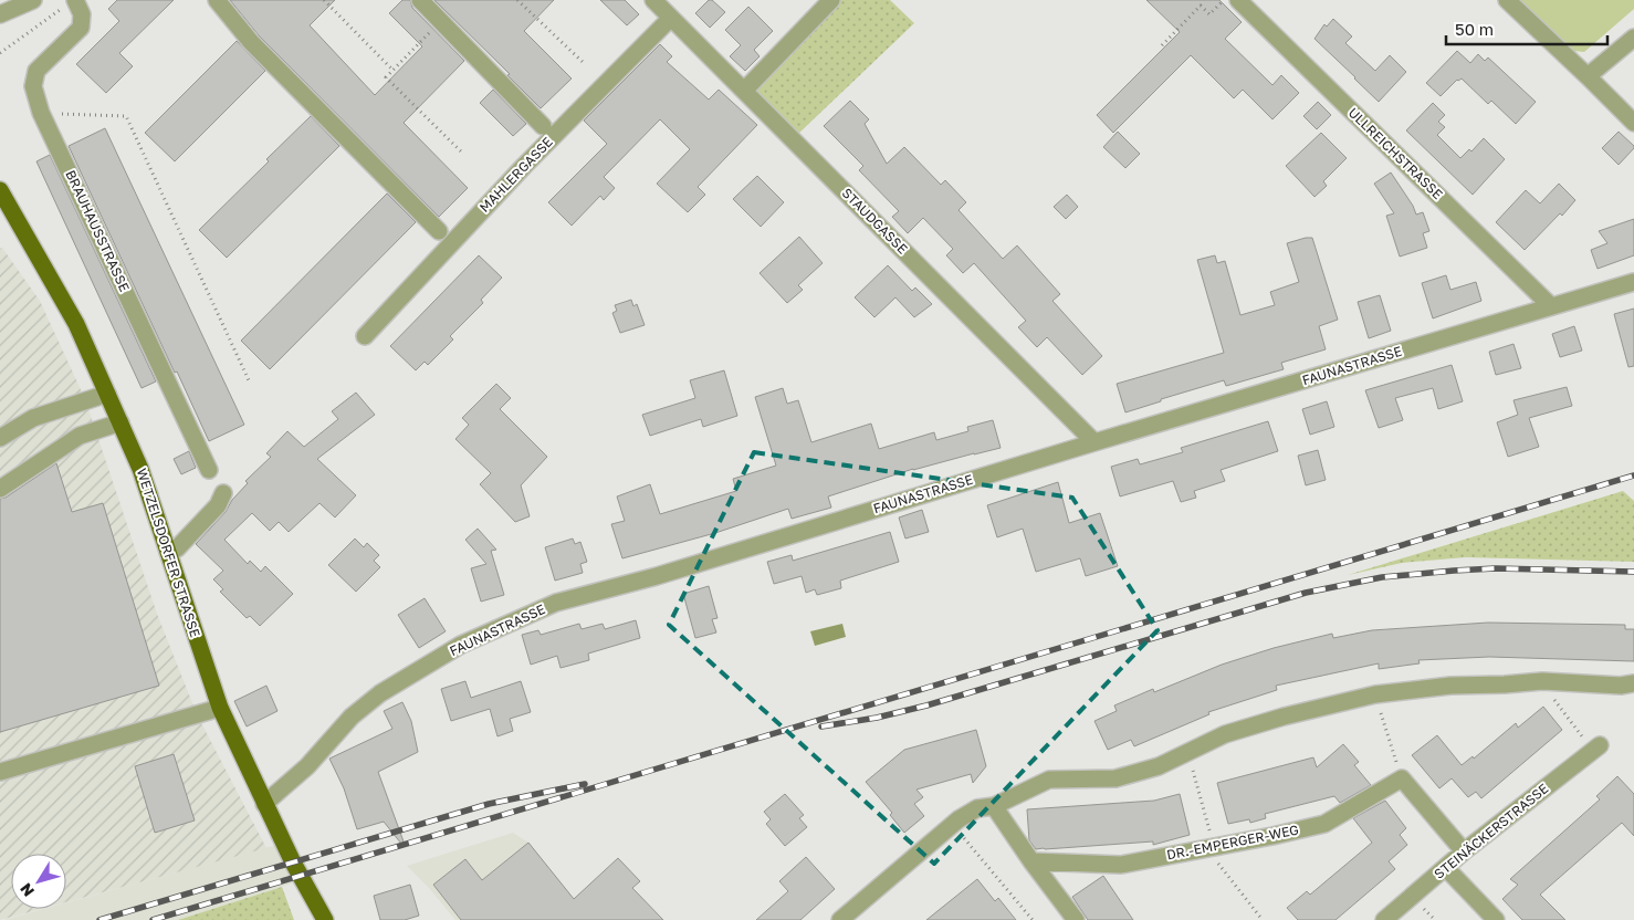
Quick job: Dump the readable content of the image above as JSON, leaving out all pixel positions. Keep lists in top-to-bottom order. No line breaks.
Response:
{"streets":{"main road":["WETZELSDORFER STRASSE"],"street":["ULLREICHSTRASSE","MAHLERGASSE","STAUDGASSE","BRAUHAUSSTRASSE","FAUNASTRASSE","STEINÄCKERSTRASSE","DR.-EMPERGER-WEG"]},"crossings":[["ULLREICHSTRASSE","FAUNASTRASSE"],["MAHLERGASSE","STAUDGASSE"],["STAUDGASSE","FAUNASTRASSE"],["FAUNASTRASSE","WETZELSDORFER STRASSE"]],"scale_bar":"50 m","north":"bottom left"}
